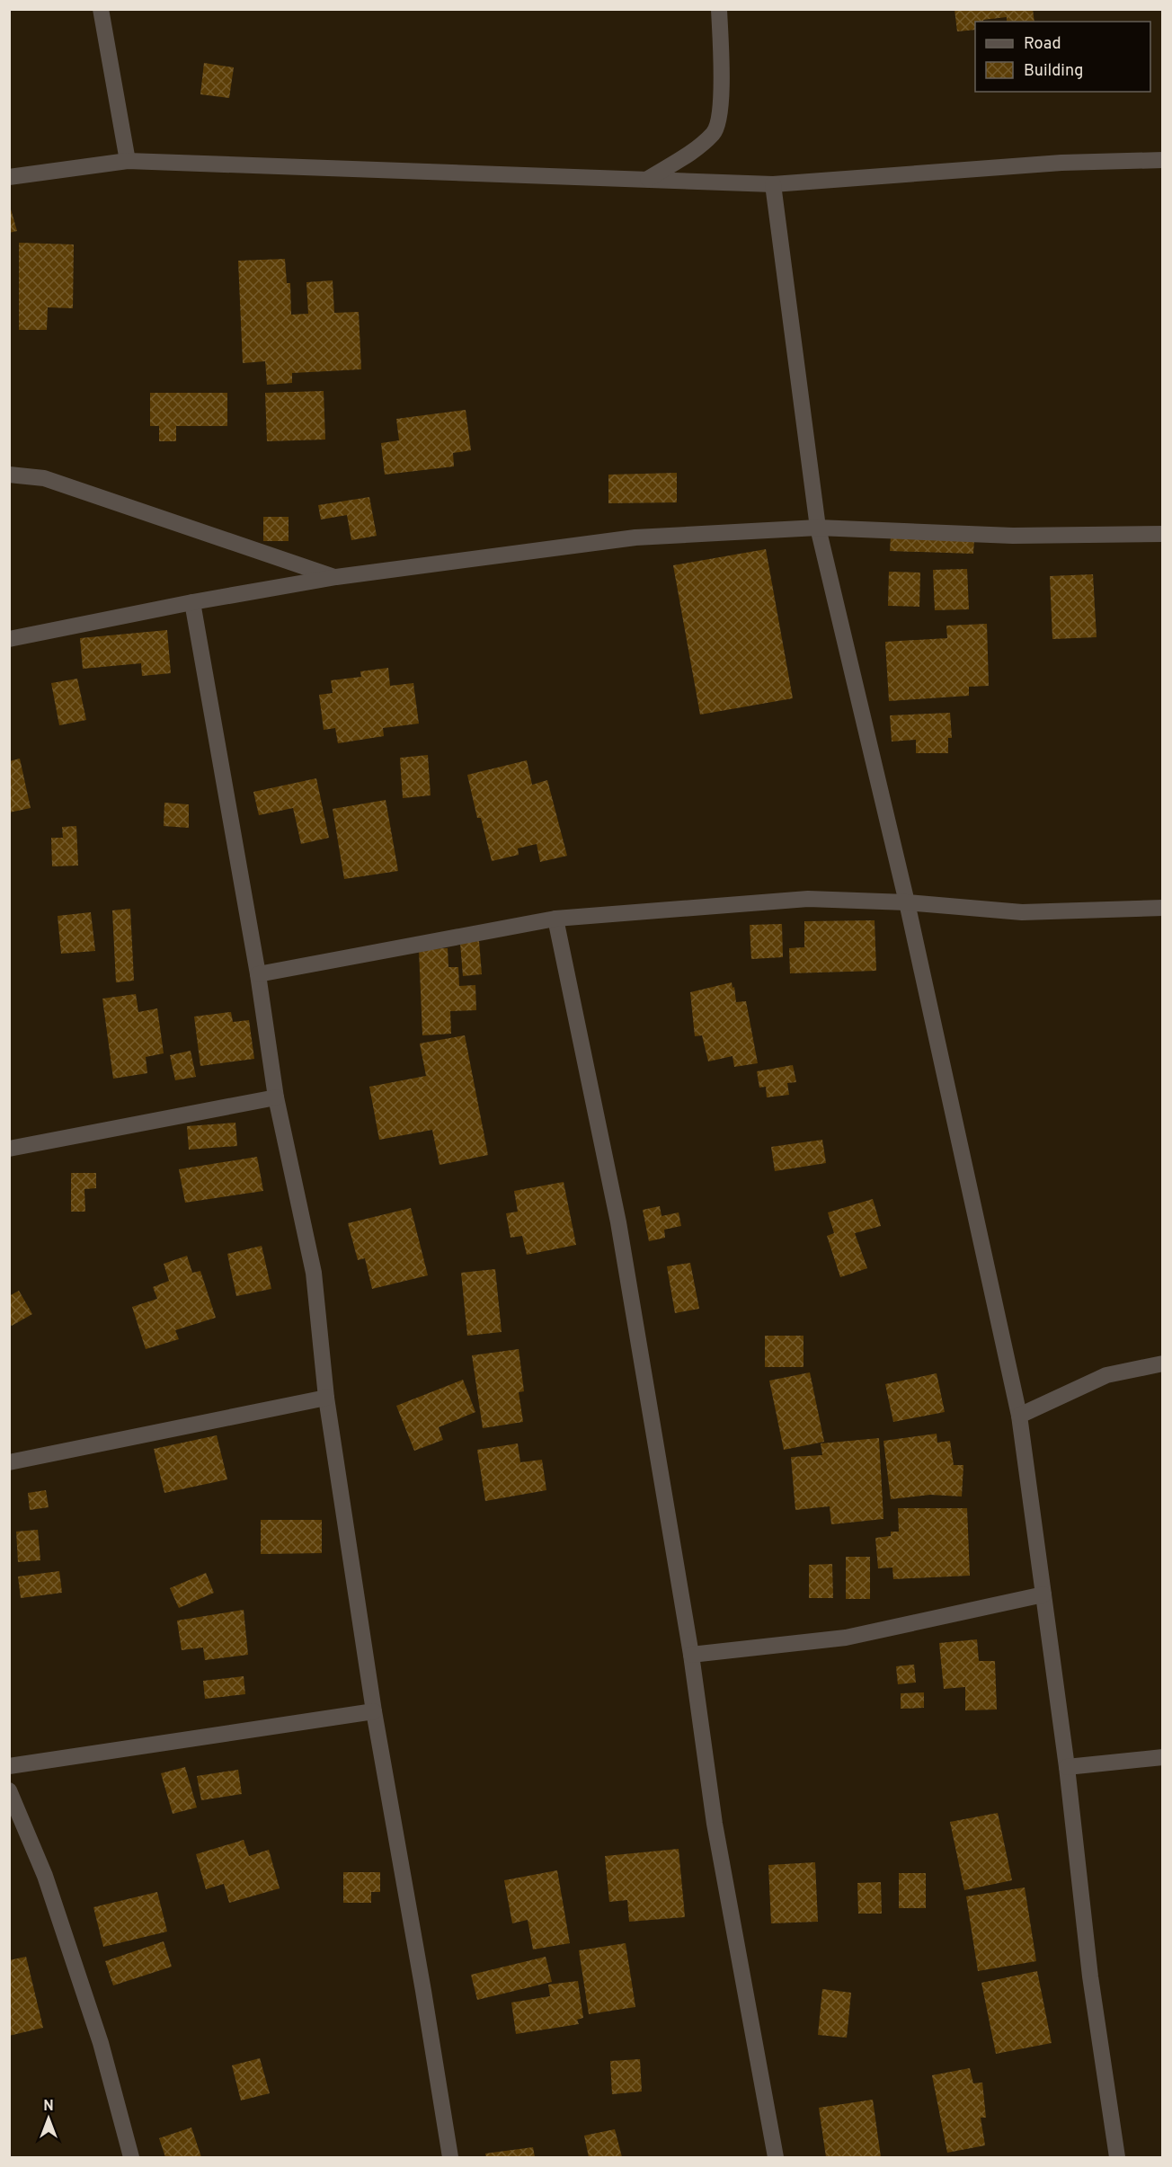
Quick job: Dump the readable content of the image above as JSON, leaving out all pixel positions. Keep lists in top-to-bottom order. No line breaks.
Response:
{"legend":["Road","Building"],"north":"top"}
